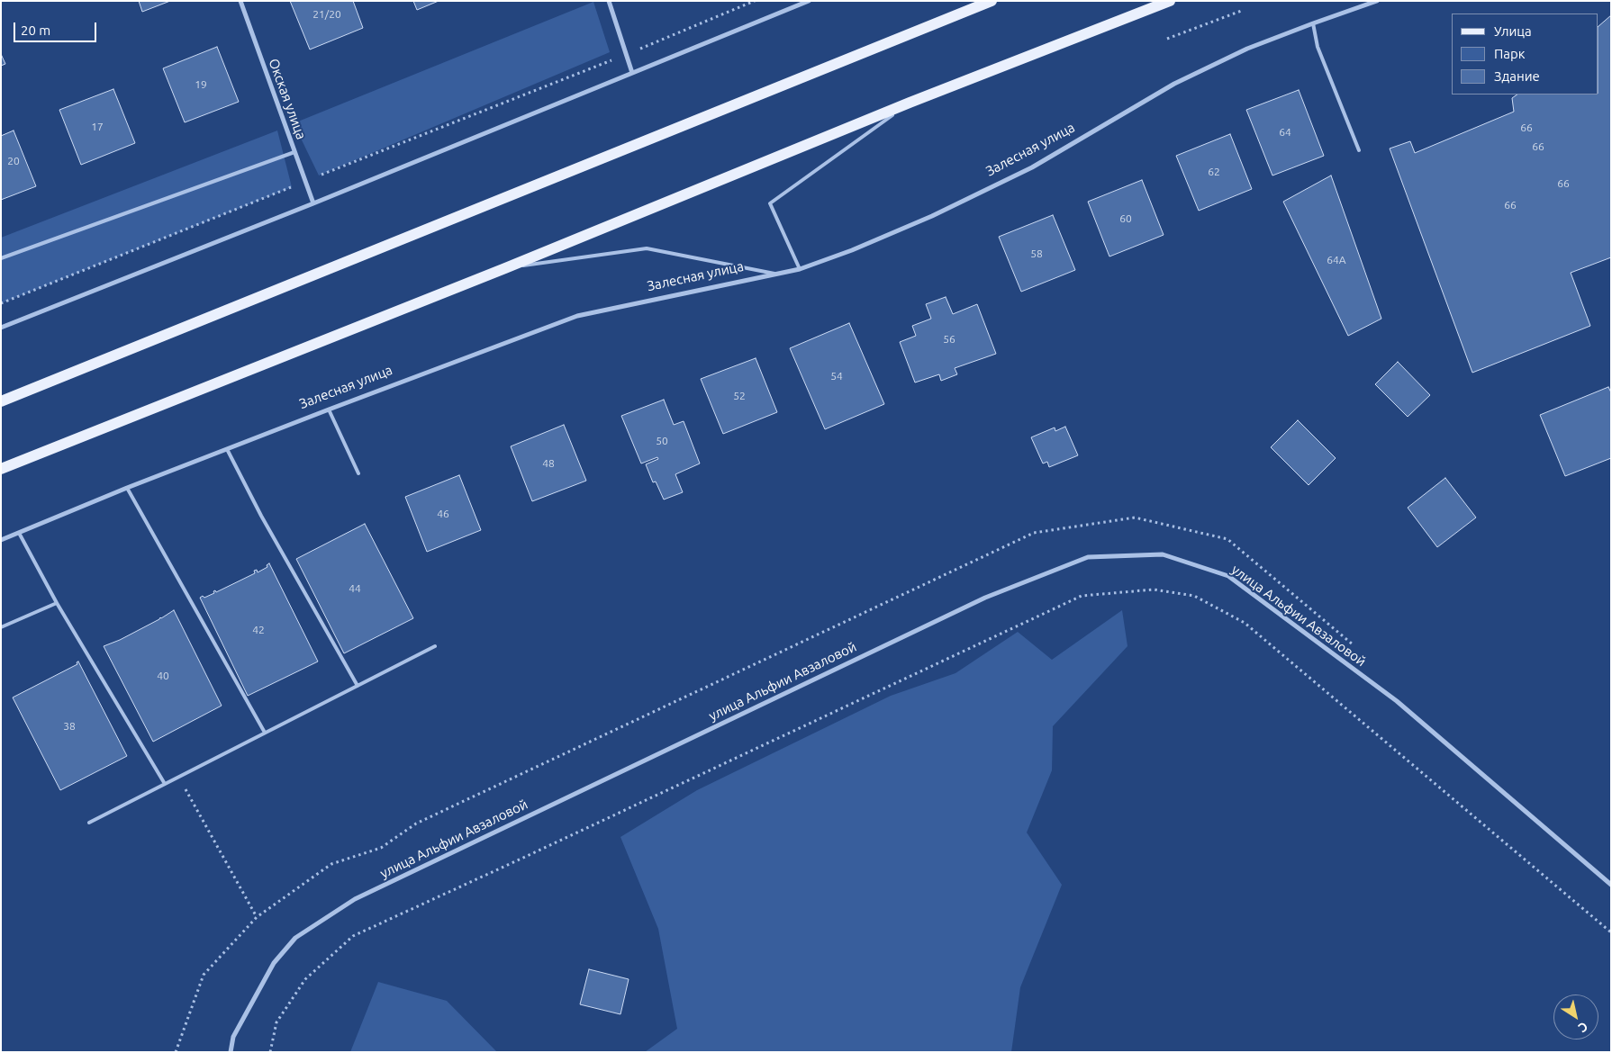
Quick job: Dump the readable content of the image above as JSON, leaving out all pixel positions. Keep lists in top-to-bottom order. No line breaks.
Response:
{"streets":{"street":["Окская улица","Залесная улица","улица Альфии Авзаловой"]},"house_numbers":["21/20","19","17","66","64","66","20","62","66","66","60","58","64А","56","54","52","50","48","46","44","42","40","38"],"legend":["Улица","Парк","Здание"],"scale_bar":"20 m","north":"bottom right"}
